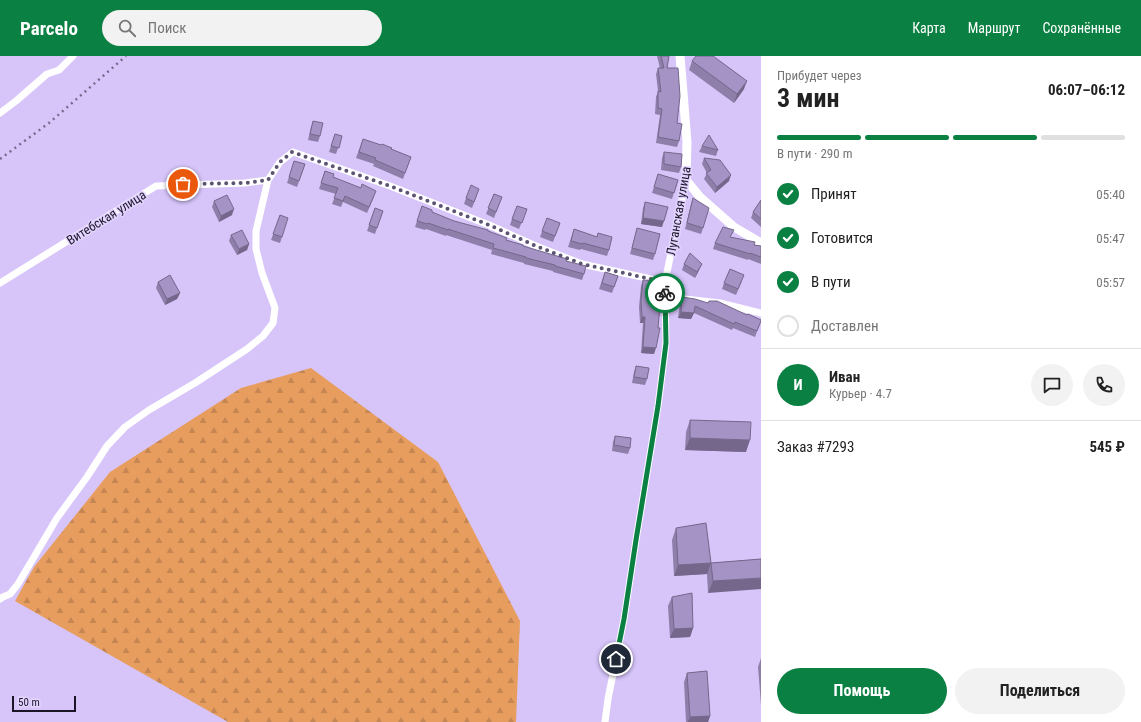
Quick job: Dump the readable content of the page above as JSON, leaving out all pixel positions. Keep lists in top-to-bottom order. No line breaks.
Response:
{"streets":{"street":["Луганская улица","Витебская улица"]},"scale_bar":"50 m","page":{"header":"Parcelo","search":"Поиск","nav":["Карта","Маршрут","Сохранённые"],"heading":["3 мин","Прибудет через","06:07–06:12"],"panel":["Иван","Курьер · 4.7","Заказ #7293","545 ₽"],"bar":"В пути · 290 m","list":[["Принят","05:40"],["Готовится","05:47"],["В пути","05:57"],"Доставлен"],"round":"И","buttons":["Помощь","Поделиться"],"scale":"50 m"}}
